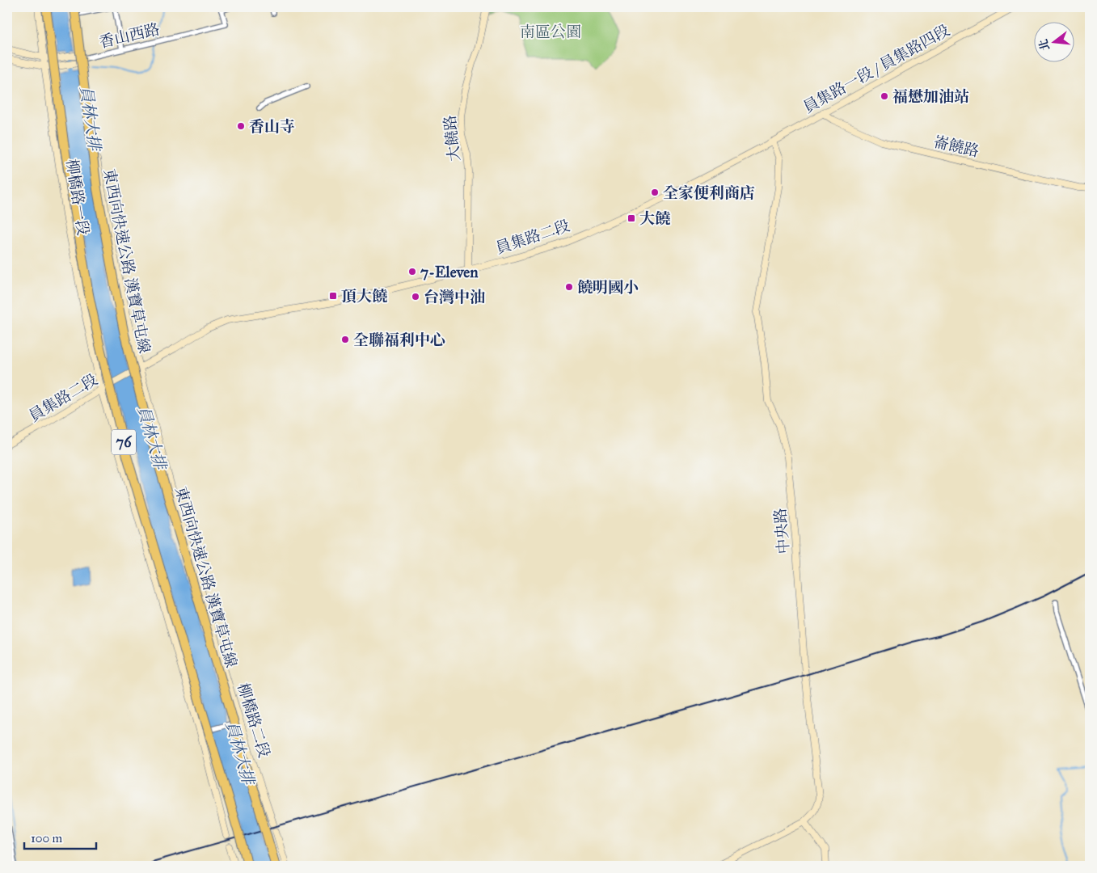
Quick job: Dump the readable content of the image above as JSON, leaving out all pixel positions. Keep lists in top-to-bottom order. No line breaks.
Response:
{"streets":{"highway":["東西向快速公路 漢寶草屯線","76"],"main road":["員集路一段 / 員集路四段","大饒路","崙饒路","柳橋路一段","員集路二段","中央路","柳橋路二段"],"street":["香山西路"]},"crossings":[["香山西路","柳橋路一段"],["員集路一段 / 員集路四段","崙饒路"],["員集路一段 / 員集路四段","員集路二段"],["員集路一段 / 員集路四段","中央路"],["大饒路","員集路二段"],["柳橋路一段","員集路二段"],["柳橋路一段","東西向快速公路 漢寶草屯線"],["柳橋路一段","柳橋路二段"],["員集路二段","中央路"],["員集路二段","柳橋路二段"],["東西向快速公路 漢寶草屯線","柳橋路二段"]],"water":["員林大排"],"parks":["南區公園"],"places":{"other":["福懋加油站","香山寺","全家便利商店","7-Eleven","饒明國小","台灣中油","全聯福利中心"],"transit":["大饒","頂大饒"]},"scale_bar":"100 m","north":"left"}
